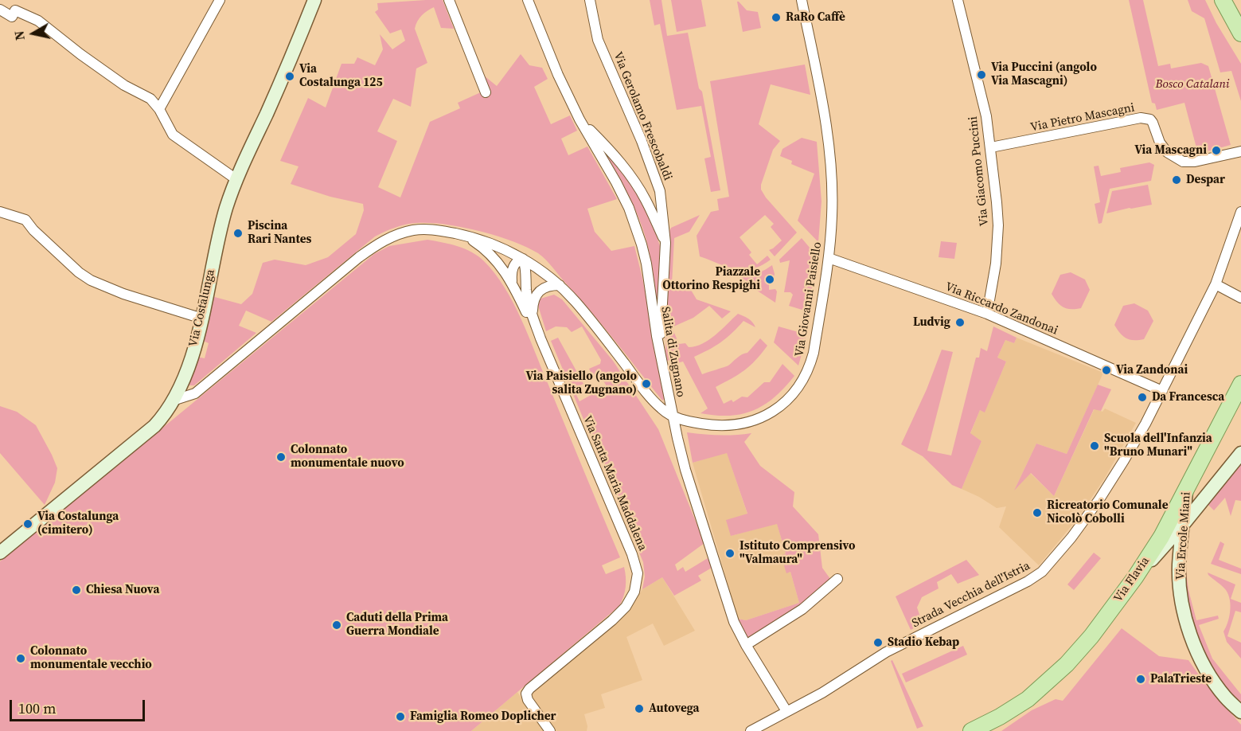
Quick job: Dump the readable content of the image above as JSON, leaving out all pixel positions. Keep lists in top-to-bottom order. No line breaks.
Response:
{"streets":{"main road":["Via Flavia"],"street":["Via Gerolamo Frescobaldi","Via Pietro Mascagni","Via Giacomo Puccini","Via Giovanni Paisiello","Via Costalunga","Via Riccardo Zandonai","Salita di Zugnano","Via Santa Maria Maddalena","Via Ercole Miani","Strada Vecchia dell'Istria"]},"crossings":[["Via Gerolamo Frescobaldi","Salita di Zugnano"],["Via Pietro Mascagni","Via Giacomo Puccini"],["Via Giacomo Puccini","Via Riccardo Zandonai"],["Via Giovanni Paisiello","Via Riccardo Zandonai"],["Via Giovanni Paisiello","Salita di Zugnano"],["Via Giovanni Paisiello","Via Santa Maria Maddalena"],["Via Costalunga","Via Santa Maria Maddalena"],["Via Riccardo Zandonai","Strada Vecchia dell'Istria"],["Salita di Zugnano","Strada Vecchia dell'Istria"],["Via Ercole Miani","Via Flavia"]],"parks":["Bosco Catalani"],"places":["RaRo Caffè","Via Puccini (angolo Via Mascagni)","Via Costalunga 125","Via Mascagni","Despar","Piscina Rari Nantes","Piazzale Ottorino Respighi","Ludvig","Via Zandonai","Via Paisiello (angolo salita Zugnano)","Da Francesca","Scuola dell'Infanzia \"Bruno Munari\"","Colonnato monumentale nuovo","Ricreatorio Comunale Nicolò Cobolli","Via Costalunga (cimitero)","Istituto Comprensivo \"Valmaura\"","Chiesa Nuova","Caduti della Prima Guerra Mondiale","Stadio Kebap","Colonnato monumentale vecchio","PalaTrieste","Autovega","Famiglia Romeo Doplicher"],"scale_bar":"100 m","north":"left"}
